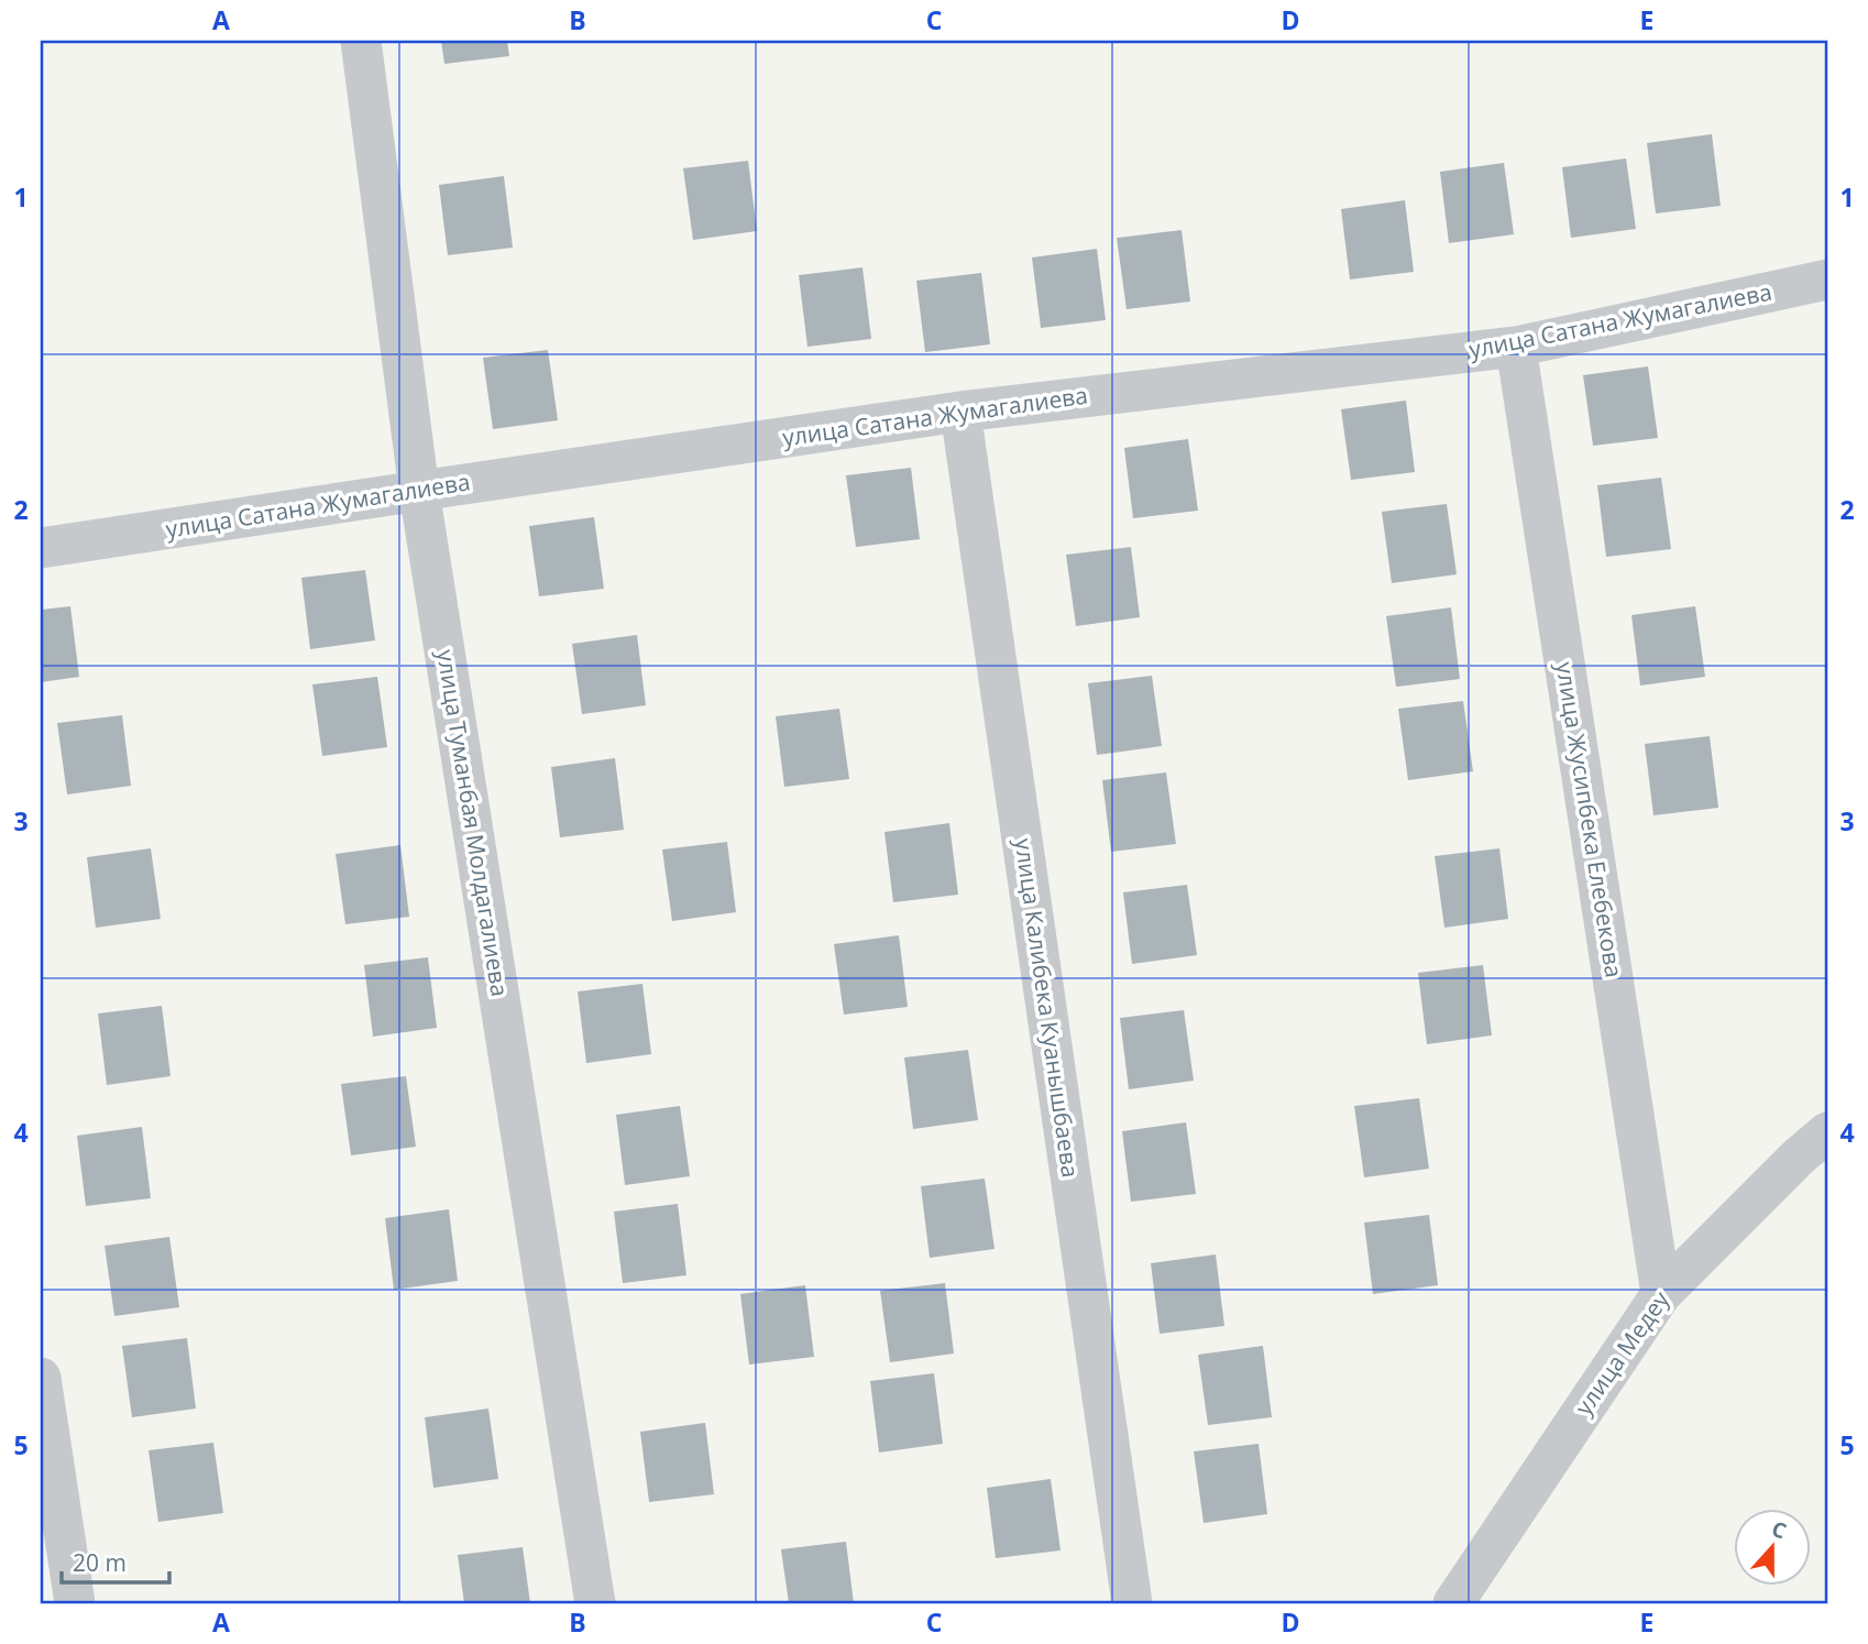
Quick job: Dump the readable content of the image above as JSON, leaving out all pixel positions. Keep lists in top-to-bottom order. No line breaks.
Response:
{"streets":{"street":["улица Сатана Жумагалиева","улица Жусипбека Елебекова","улица Туманбая Молдагалиева","улица Калибека Куанышбаева","улица Медеу"]},"crossings":[["улица Сатана Жумагалиева","улица Жусипбека Елебекова"],["улица Сатана Жумагалиева","улица Туманбая Молдагалиева"],["улица Сатана Жумагалиева","улица Калибека Куанышбаева"],["улица Жусипбека Елебекова","улица Медеу"]],"scale_bar":"20 m","north":"top","grid":{"columns":["A","B","C","D","E"],"rows":["1","2","3","4","5"]}}
